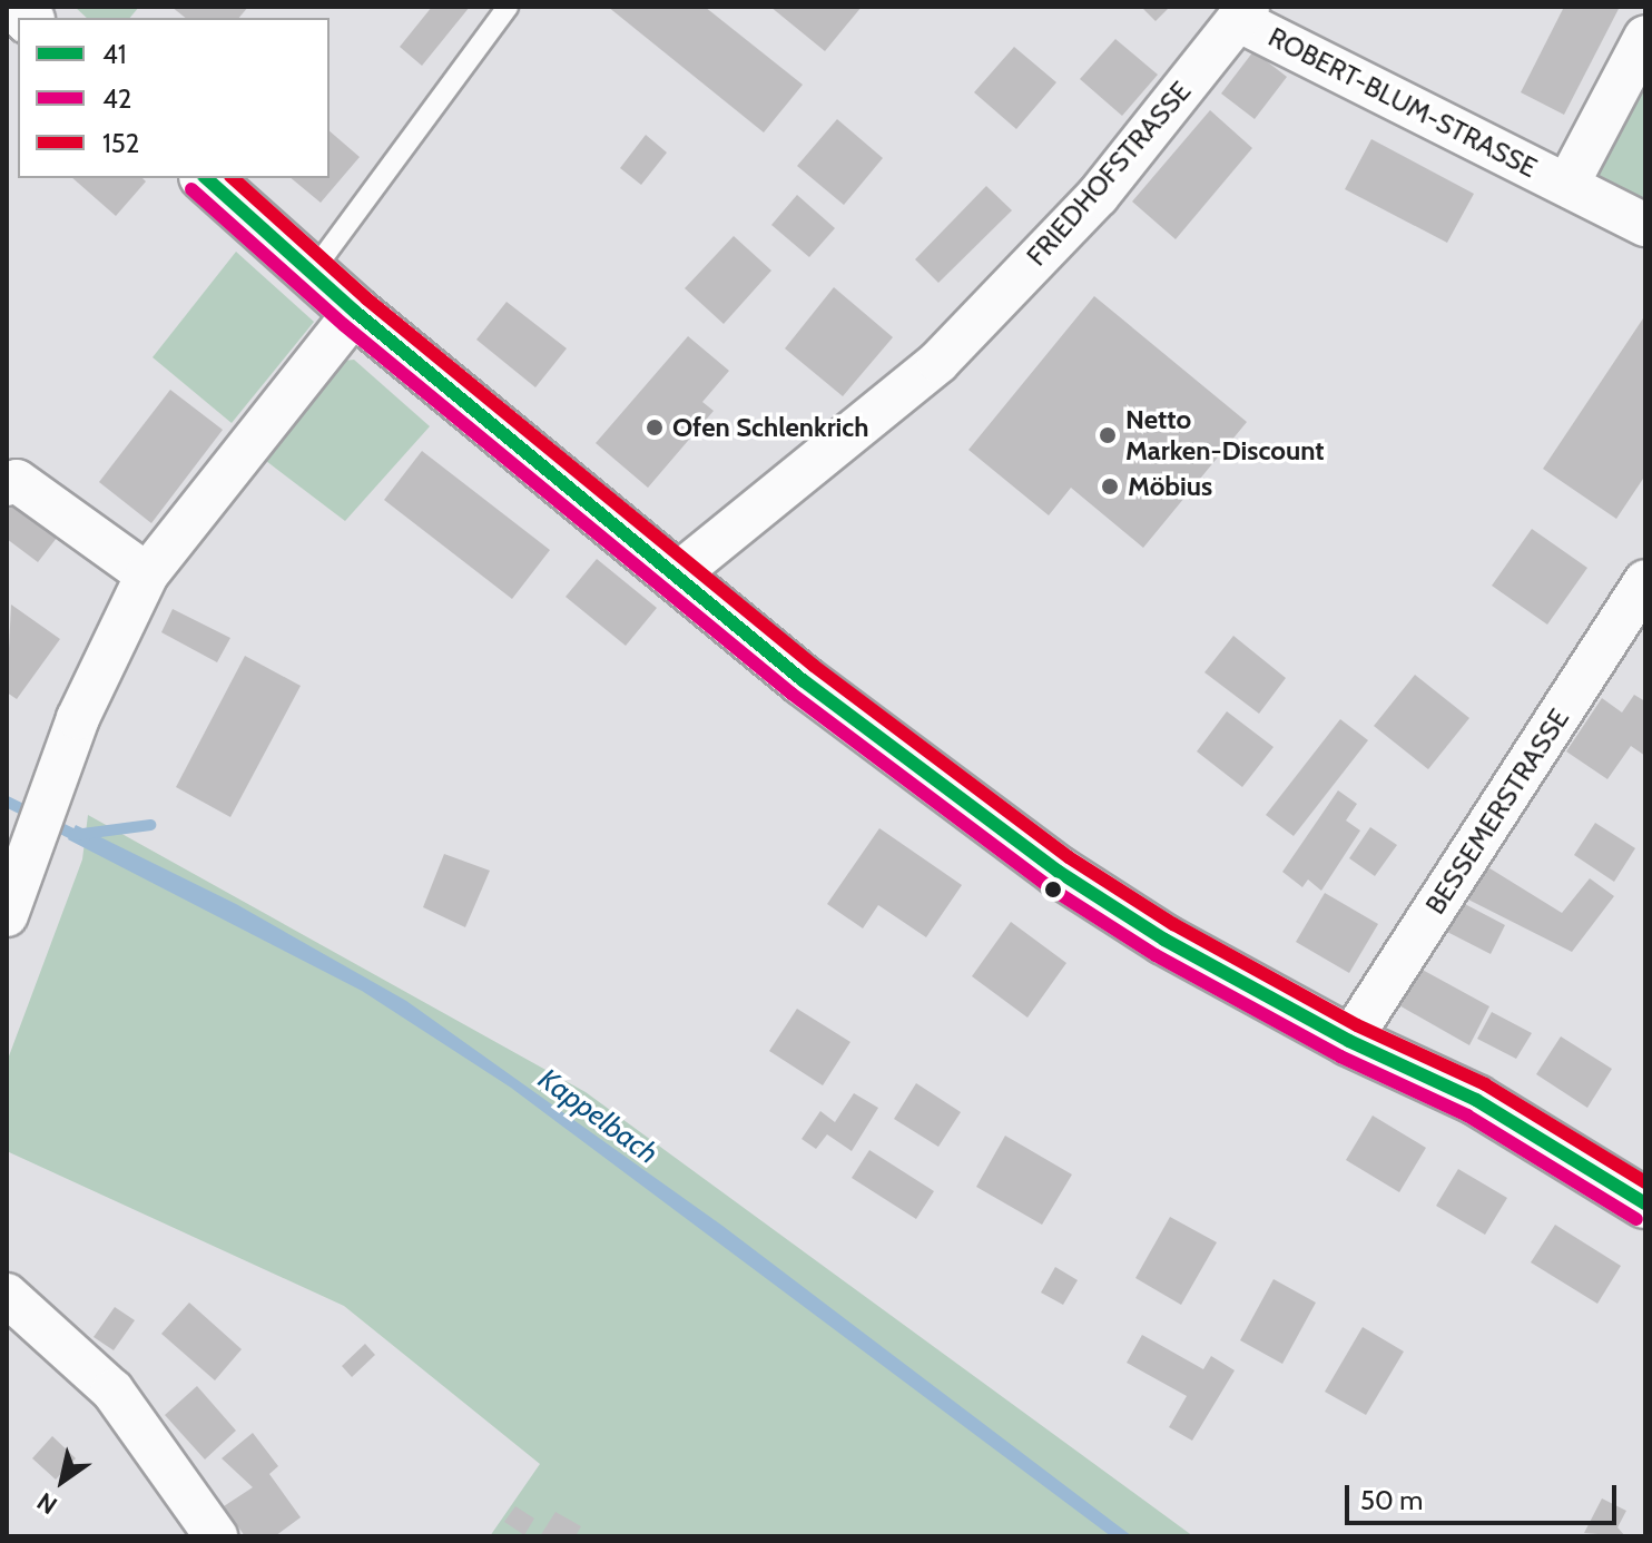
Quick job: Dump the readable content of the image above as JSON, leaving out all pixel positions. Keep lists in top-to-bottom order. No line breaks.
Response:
{"streets":{"street":["ROBERT-BLUM-STRASSE","FRIEDHOFSTRASSE","BESSEMERSTRASSE"]},"crossings":[["ROBERT-BLUM-STRASSE","FRIEDHOFSTRASSE"]],"water":["Kappelbach"],"places":["Ofen Schlenkrich","Netto Marken-Discount","Möbius"],"lines":["transit line 41","transit line 152","transit line 42"],"legend":["41","42","152"],"scale_bar":"50 m","north":"bottom left"}
